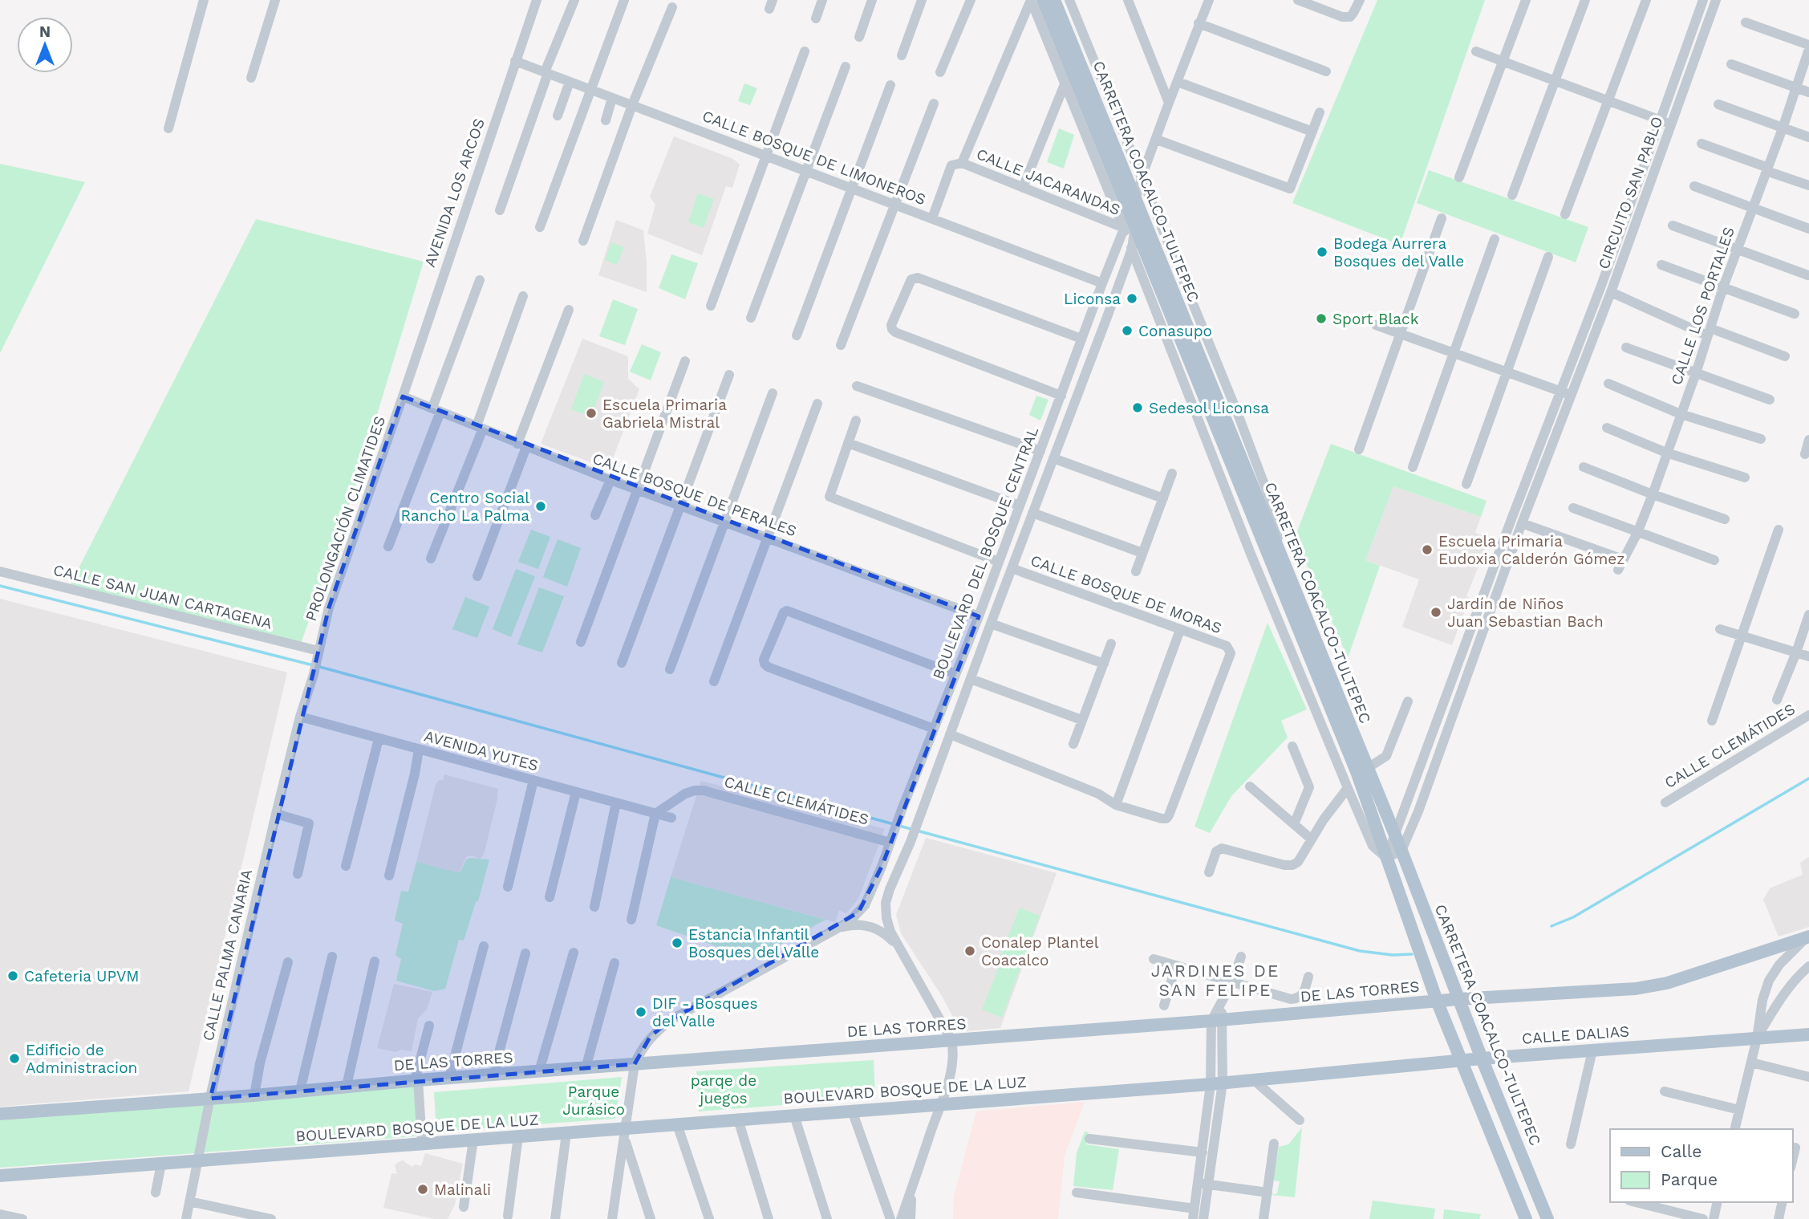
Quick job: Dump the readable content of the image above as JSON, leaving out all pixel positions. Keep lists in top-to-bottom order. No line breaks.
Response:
{"streets":{"main road":["CARRETERA COACALCO-TULTEPEC","DE LAS TORRES","CALLE DALIAS","BOULEVARD BOSQUE DE LA LUZ"],"street":["CALLE BOSQUE DE LIMONEROS","CALLE JACARANDAS","AVENIDA LOS ARCOS","CIRCUITO SAN PABLO","CALLE LOS PORTALES","CALLE BOSQUE DE PERALES","PROLONGACIÓN CLIMATIDES","BOULEVARD DEL BOSQUE CENTRAL","CALLE BOSQUE DE MORAS","CALLE SAN JUAN CARTAGENA","CALLE CLEMÁTIDES","AVENIDA YUTES","CALLE PALMA CANARIA"]},"crossings":[["CALLE BOSQUE DE LIMONEROS","AVENIDA LOS ARCOS"],["CALLE BOSQUE DE LIMONEROS","BOULEVARD DEL BOSQUE CENTRAL"],["CALLE JACARANDAS","CARRETERA COACALCO-TULTEPEC"],["CALLE JACARANDAS","BOULEVARD DEL BOSQUE CENTRAL"],["CARRETERA COACALCO-TULTEPEC","CIRCUITO SAN PABLO"],["CARRETERA COACALCO-TULTEPEC","BOULEVARD DEL BOSQUE CENTRAL"],["CARRETERA COACALCO-TULTEPEC","DE LAS TORRES"],["CARRETERA COACALCO-TULTEPEC","CALLE DALIAS"],["AVENIDA LOS ARCOS","CALLE BOSQUE DE PERALES"],["AVENIDA LOS ARCOS","PROLONGACIÓN CLIMATIDES"],["CALLE BOSQUE DE PERALES","PROLONGACIÓN CLIMATIDES"],["CALLE BOSQUE DE PERALES","BOULEVARD DEL BOSQUE CENTRAL"],["PROLONGACIÓN CLIMATIDES","CALLE SAN JUAN CARTAGENA"],["PROLONGACIÓN CLIMATIDES","AVENIDA YUTES"],["PROLONGACIÓN CLIMATIDES","CALLE PALMA CANARIA"],["BOULEVARD DEL BOSQUE CENTRAL","CALLE BOSQUE DE MORAS"],["BOULEVARD DEL BOSQUE CENTRAL","CALLE CLEMÁTIDES"],["CALLE CLEMÁTIDES","AVENIDA YUTES"],["AVENIDA YUTES","CALLE PALMA CANARIA"],["CALLE PALMA CANARIA","DE LAS TORRES"],["CALLE PALMA CANARIA","BOULEVARD BOSQUE DE LA LUZ"],["CALLE DALIAS","BOULEVARD BOSQUE DE LA LUZ"]],"districts":["JARDINES DE SAN FELIPE"],"parks":["parqe de juegos","Parque Jurásico"],"places":["Bodega Aurrera Bosques del Valle","Liconsa","Sport Black","Conasupo","Sedesol Liconsa","Escuela Primaria Gabriela Mistral","Centro Social Rancho La Palma","Escuela Primaria Eudoxia Calderón Gómez","Jardín de Niños Juan Sebastian Bach","Estancia Infantil Bosques del Valle","Conalep Plantel Coacalco","Cafeteria UPVM","DIF - Bosques del Valle","Edificio de Administracion","Malinali"],"legend":["Calle","Parque"],"north":"top"}
